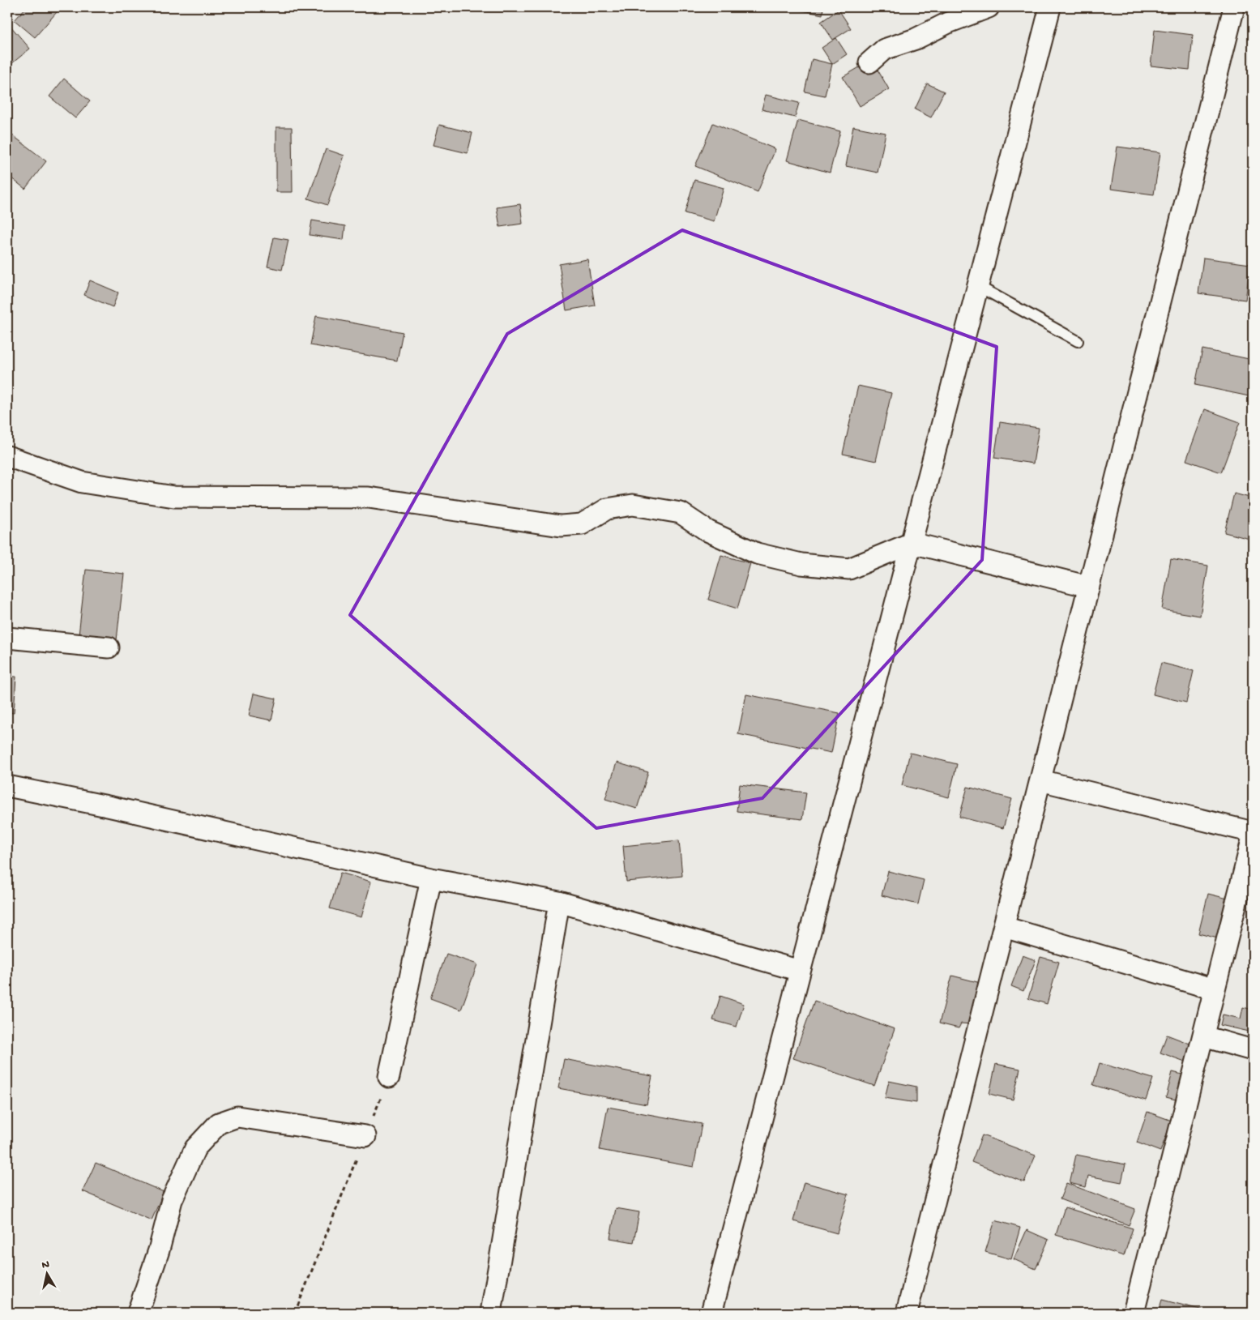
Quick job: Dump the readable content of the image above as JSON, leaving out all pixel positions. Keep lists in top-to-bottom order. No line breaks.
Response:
{"north":"top"}
